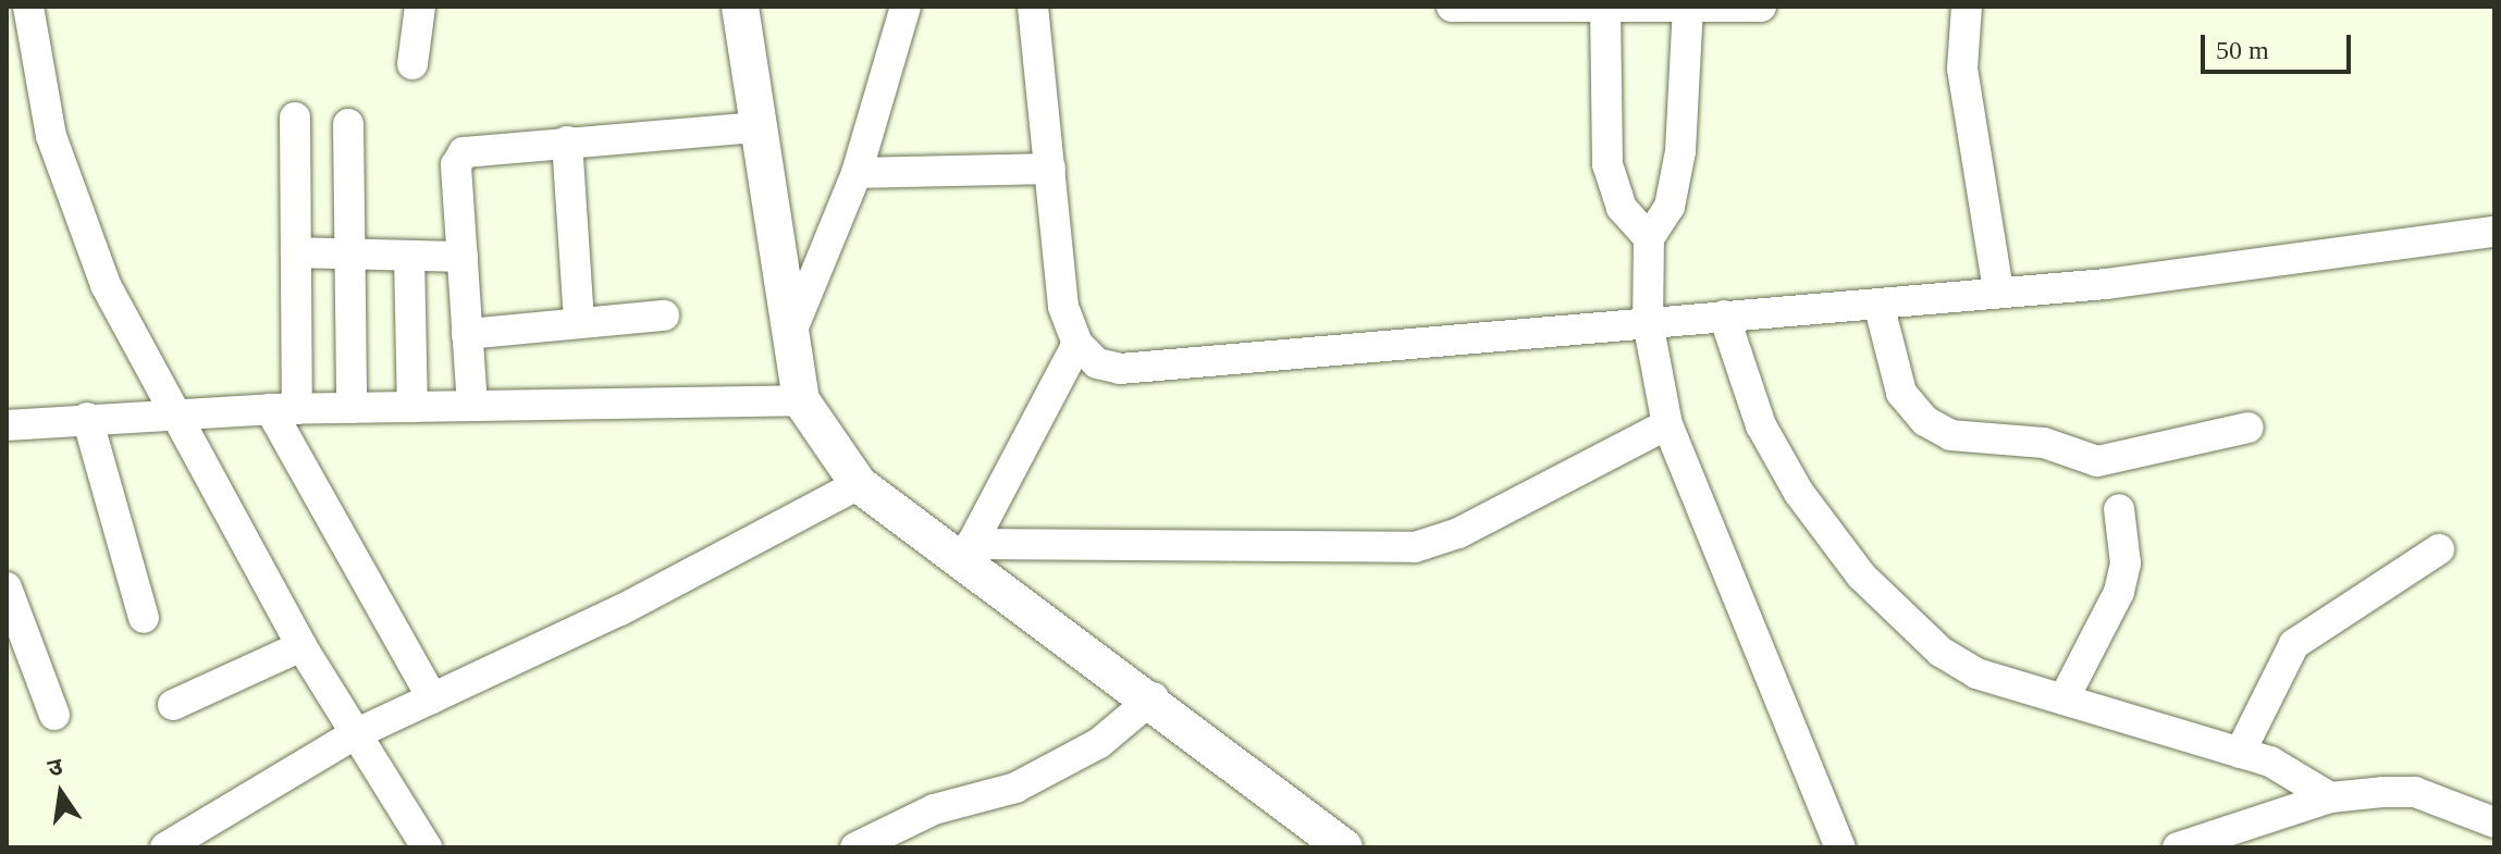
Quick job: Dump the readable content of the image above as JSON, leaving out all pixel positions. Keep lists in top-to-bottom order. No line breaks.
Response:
{"scale_bar":"50 m","north":"top"}
